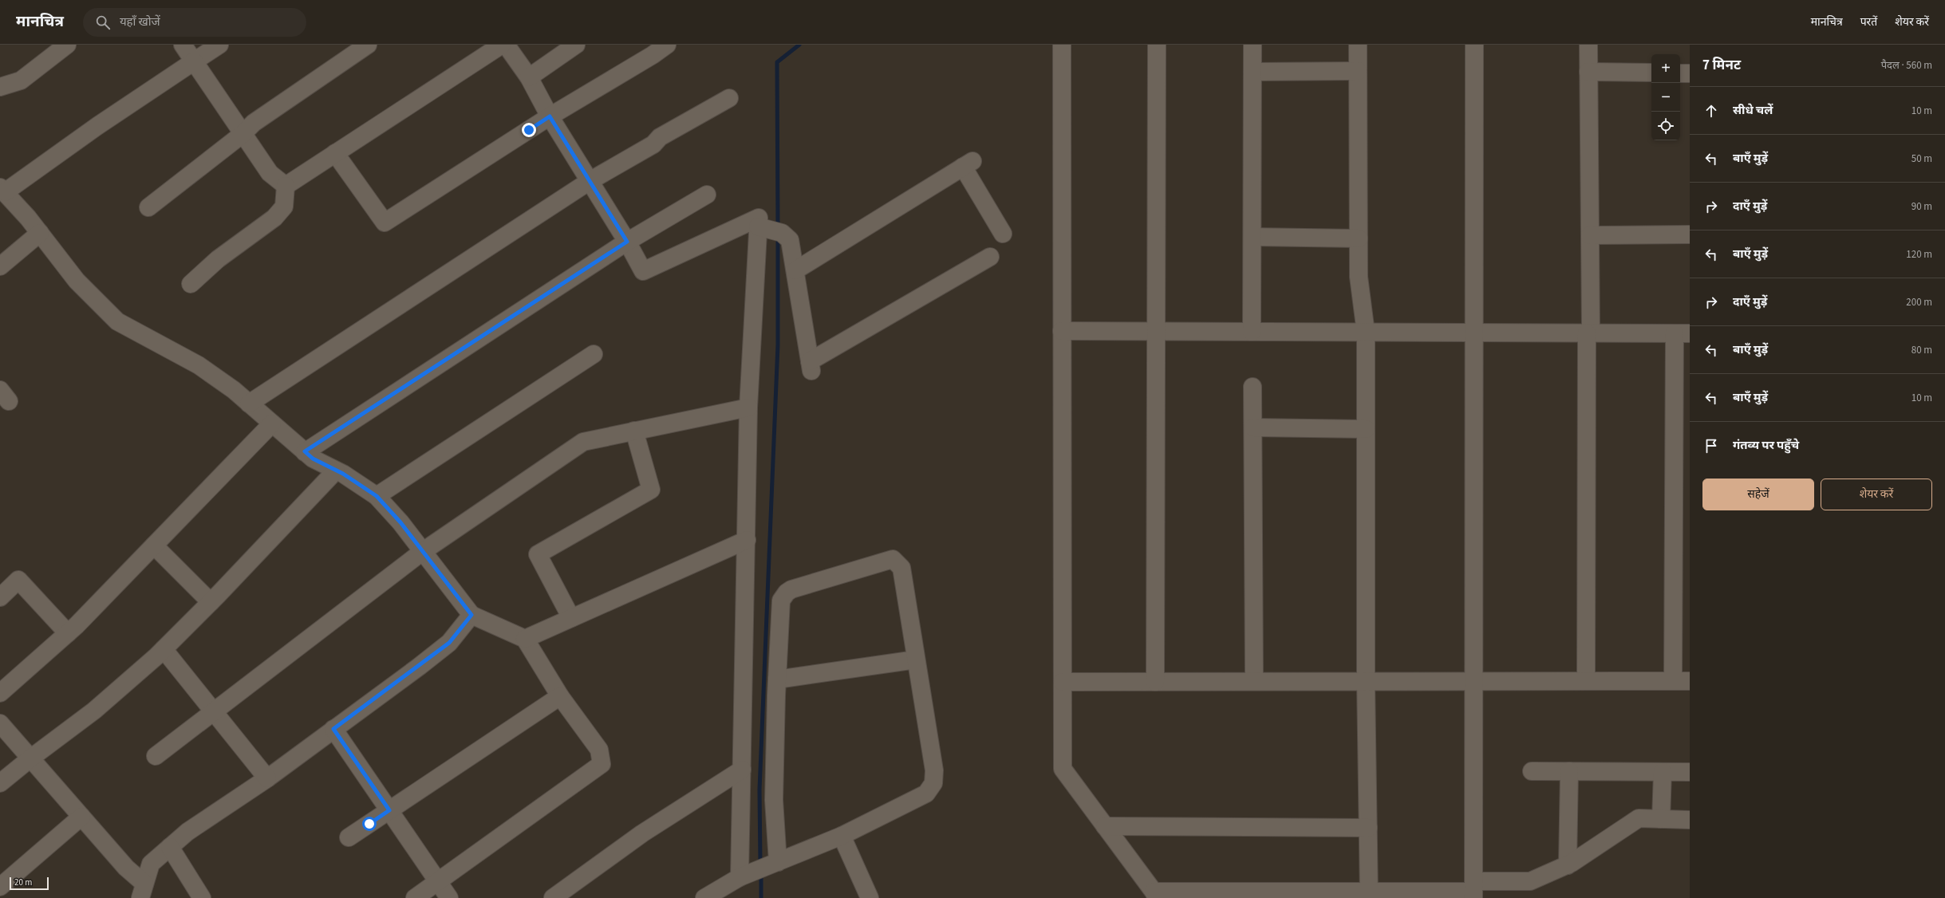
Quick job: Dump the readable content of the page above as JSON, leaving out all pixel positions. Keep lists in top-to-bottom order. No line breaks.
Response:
{"scale_bar":"20 m","page":{"header":"मानचित्र","search":"यहाँ खोजें","nav":["मानचित्र","परतें","शेयर करें"],"heading":["7 मिनट","पैदल · 560 m"],"map_buttons":["+","−"],"list":[["सीधे चलें","10 m"],["बाएँ मुड़ें","50 m"],["दाएँ मुड़ें","90 m"],["बाएँ मुड़ें","120 m"],["दाएँ मुड़ें","200 m"],["बाएँ मुड़ें","80 m"],["बाएँ मुड़ें","10 m"],"गंतव्य पर पहुँचे"],"buttons":["सहेजें","शेयर करें"],"scale":"20 m"}}
